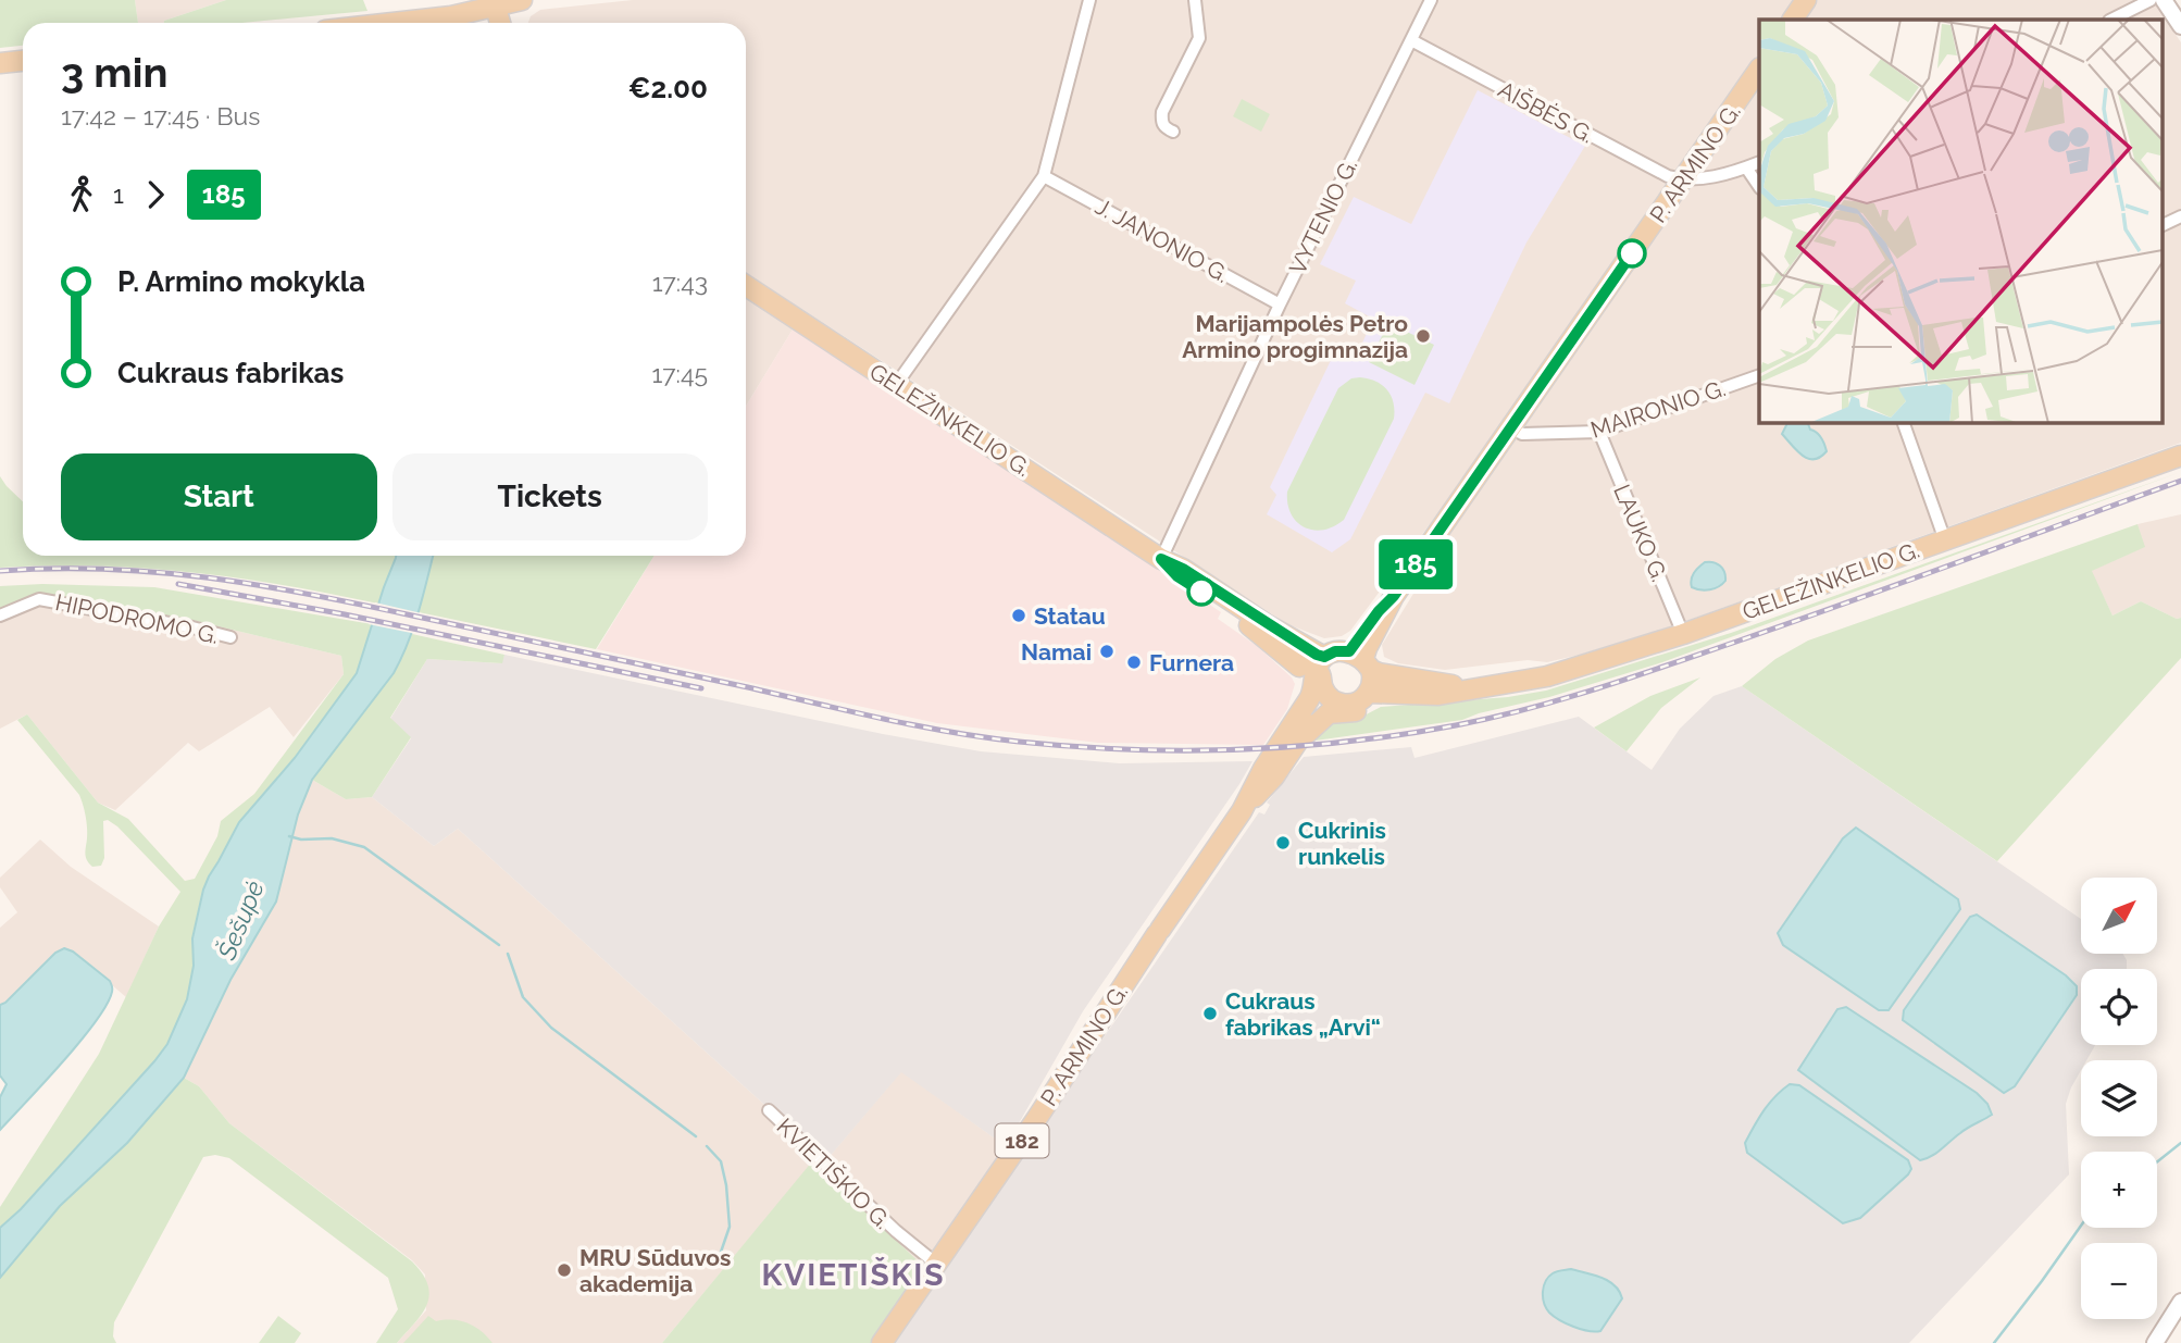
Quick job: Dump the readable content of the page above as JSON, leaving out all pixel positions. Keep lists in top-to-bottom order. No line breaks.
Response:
{"streets":{"main road":["P. ARMINO G.","GELEŽINKELIO G.","182"],"street":["AIŠBĖS G.","VYTENIO G.","J. JANONIO G.","MAIRONIO G.","LAUKO G.","HIPODROMO G.","KVIETIŠKIO G."]},"crossings":[["AIŠBĖS G.","P. ARMINO G."],["AIŠBĖS G.","VYTENIO G."],["P. ARMINO G.","MAIRONIO G."],["P. ARMINO G.","GELEŽINKELIO G."],["P. ARMINO G.","KVIETIŠKIO G."],["VYTENIO G.","J. JANONIO G."],["VYTENIO G.","GELEŽINKELIO G."],["MAIRONIO G.","LAUKO G."],["GELEŽINKELIO G.","LAUKO G."]],"districts":["KVIETIŠKIS"],"water":["Šešupė"],"places":["Marijampolės Petro Armino progimnazija","Statau","Namai","Furnera","Cukrinis runkelis","Cukraus fabrikas „Arvi“","MRU Sūduvos akademija"],"lines":["bus line 185"],"north":"top right","page":{"on_map":"185","heading":["3 min","17:42 – 17:45 · Bus","€2.00"],"legs":["1","185"],"list":[{"name":"P. Armino mokykla","value":"17:43"},{"name":"Cukraus fabrikas","value":"17:45"}],"buttons":["Start","Tickets"],"map_buttons":["+","−"]}}
